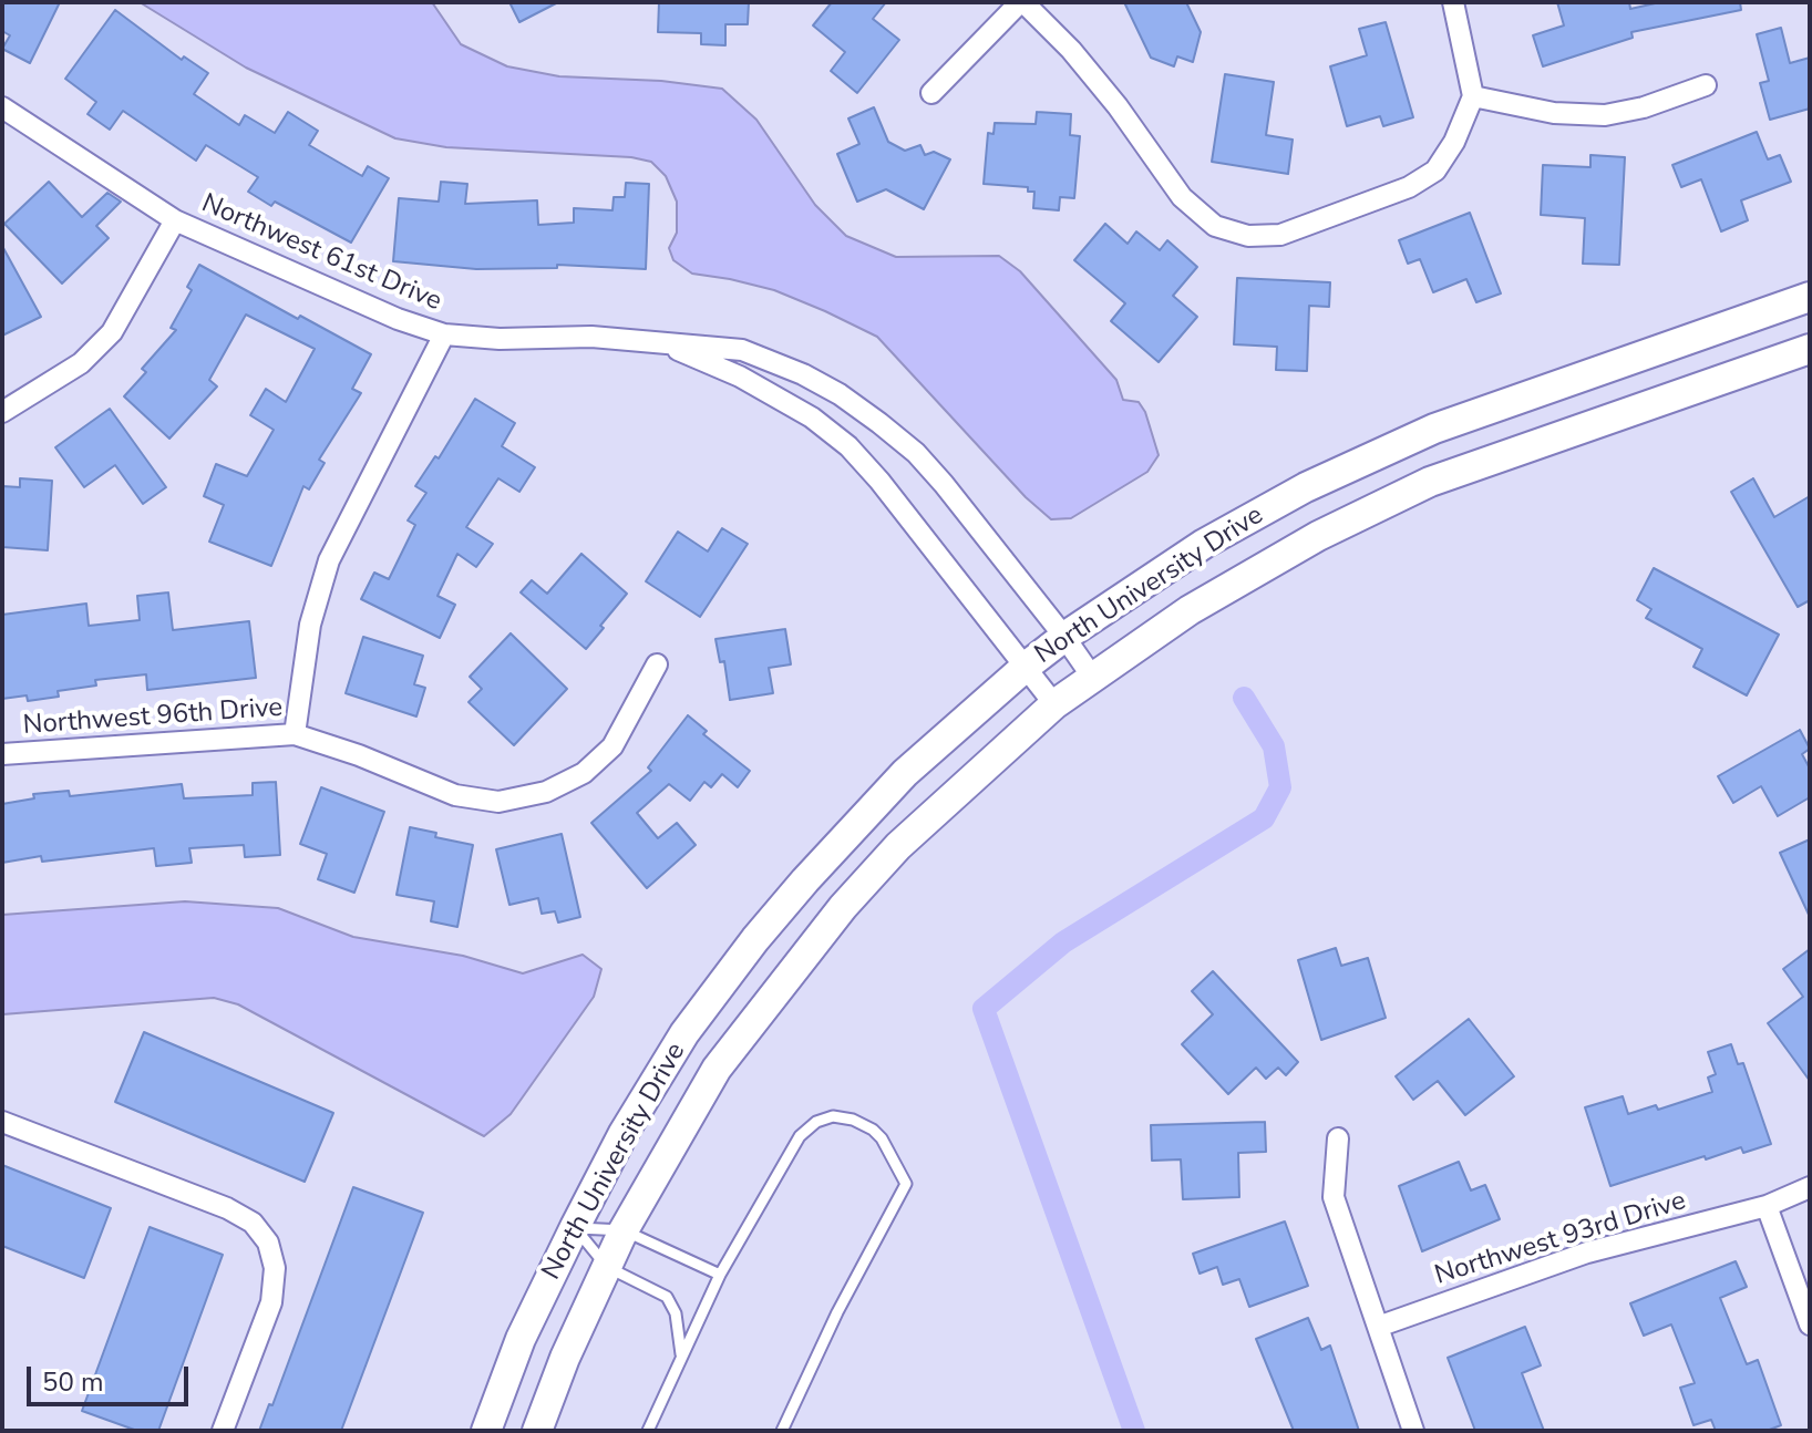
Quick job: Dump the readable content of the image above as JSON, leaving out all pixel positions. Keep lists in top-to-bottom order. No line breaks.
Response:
{"streets":{"main road":["North University Drive"],"street":["Northwest 61st Drive","Northwest 96th Drive","Northwest 93rd Drive"]},"crossings":[["Northwest 61st Drive","North University Drive"]],"scale_bar":"50 m"}
